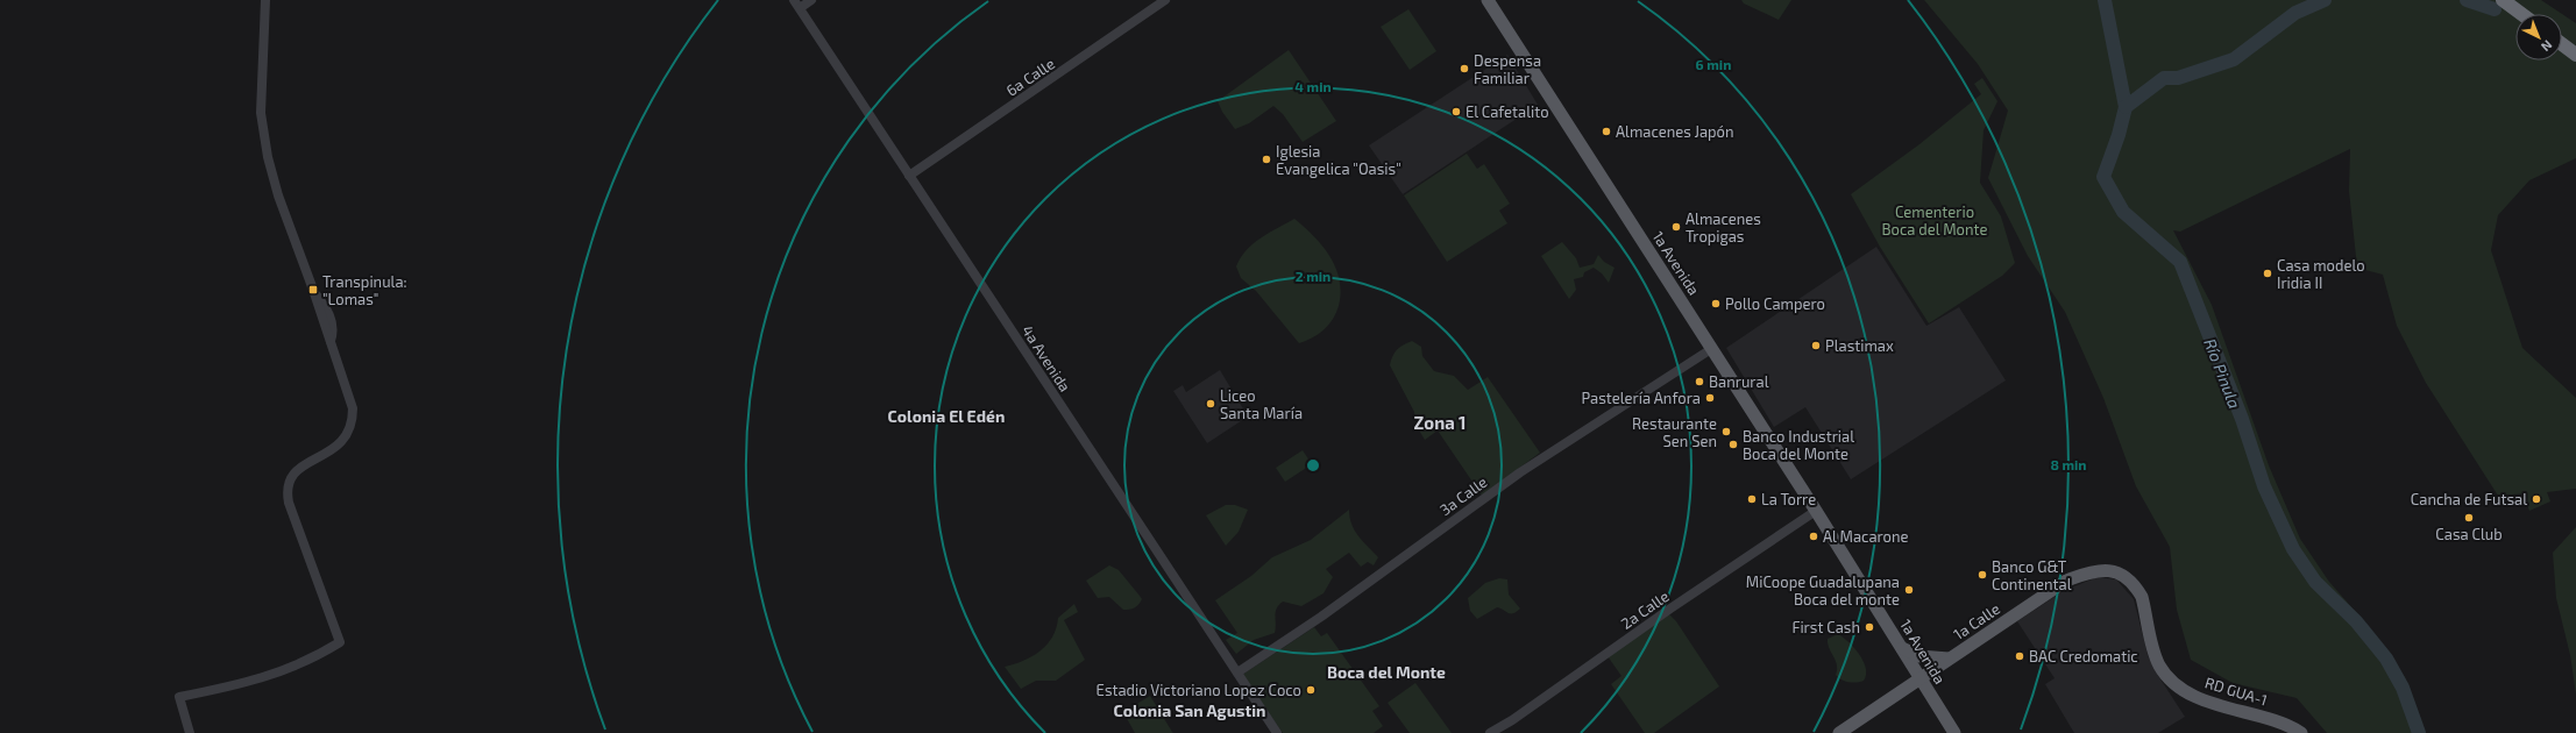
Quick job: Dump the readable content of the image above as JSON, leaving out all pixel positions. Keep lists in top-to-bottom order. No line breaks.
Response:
{"streets":{"main road":["1a Avenida","1a Calle","RD GUA-1"],"street":["6a Calle","4a Avenida","3a Calle","2a Calle"]},"crossings":[["6a Calle","4a Avenida"],["1a Avenida","3a Calle"],["1a Avenida","2a Calle"],["1a Avenida","1a Calle"],["4a Avenida","3a Calle"],["1a Calle","RD GUA-1"]],"districts":["Colonia El Edén","Zona 1","Boca del Monte","Colonia San Agustin"],"water":["Río Pinula"],"parks":["Cementerio Boca del Monte"],"places":{"other":["Despensa Familiar","El Cafetalito","Almacenes Japón","Iglesia Evangelica \"Oasis\"","Almacenes Tropigas","Casa modelo Iridia II","Pollo Campero","Plastimax","Banrural","Pastelería Anfora","Liceo Santa María","Restaurante Sen Sen","Banco Industrial Boca del Monte","La Torre","Cancha de Futsal","Casa Club","Al Macarone","Banco G&T Continental","MiCoope Guadalupana Boca del monte","First Cash","BAC Credomatic","Estadio Victoriano Lopez Coco"],"transit":["Transpinula: \"Lomas\""]},"north":"bottom right","rings":["6 min","4 min","2 min","8 min"]}
